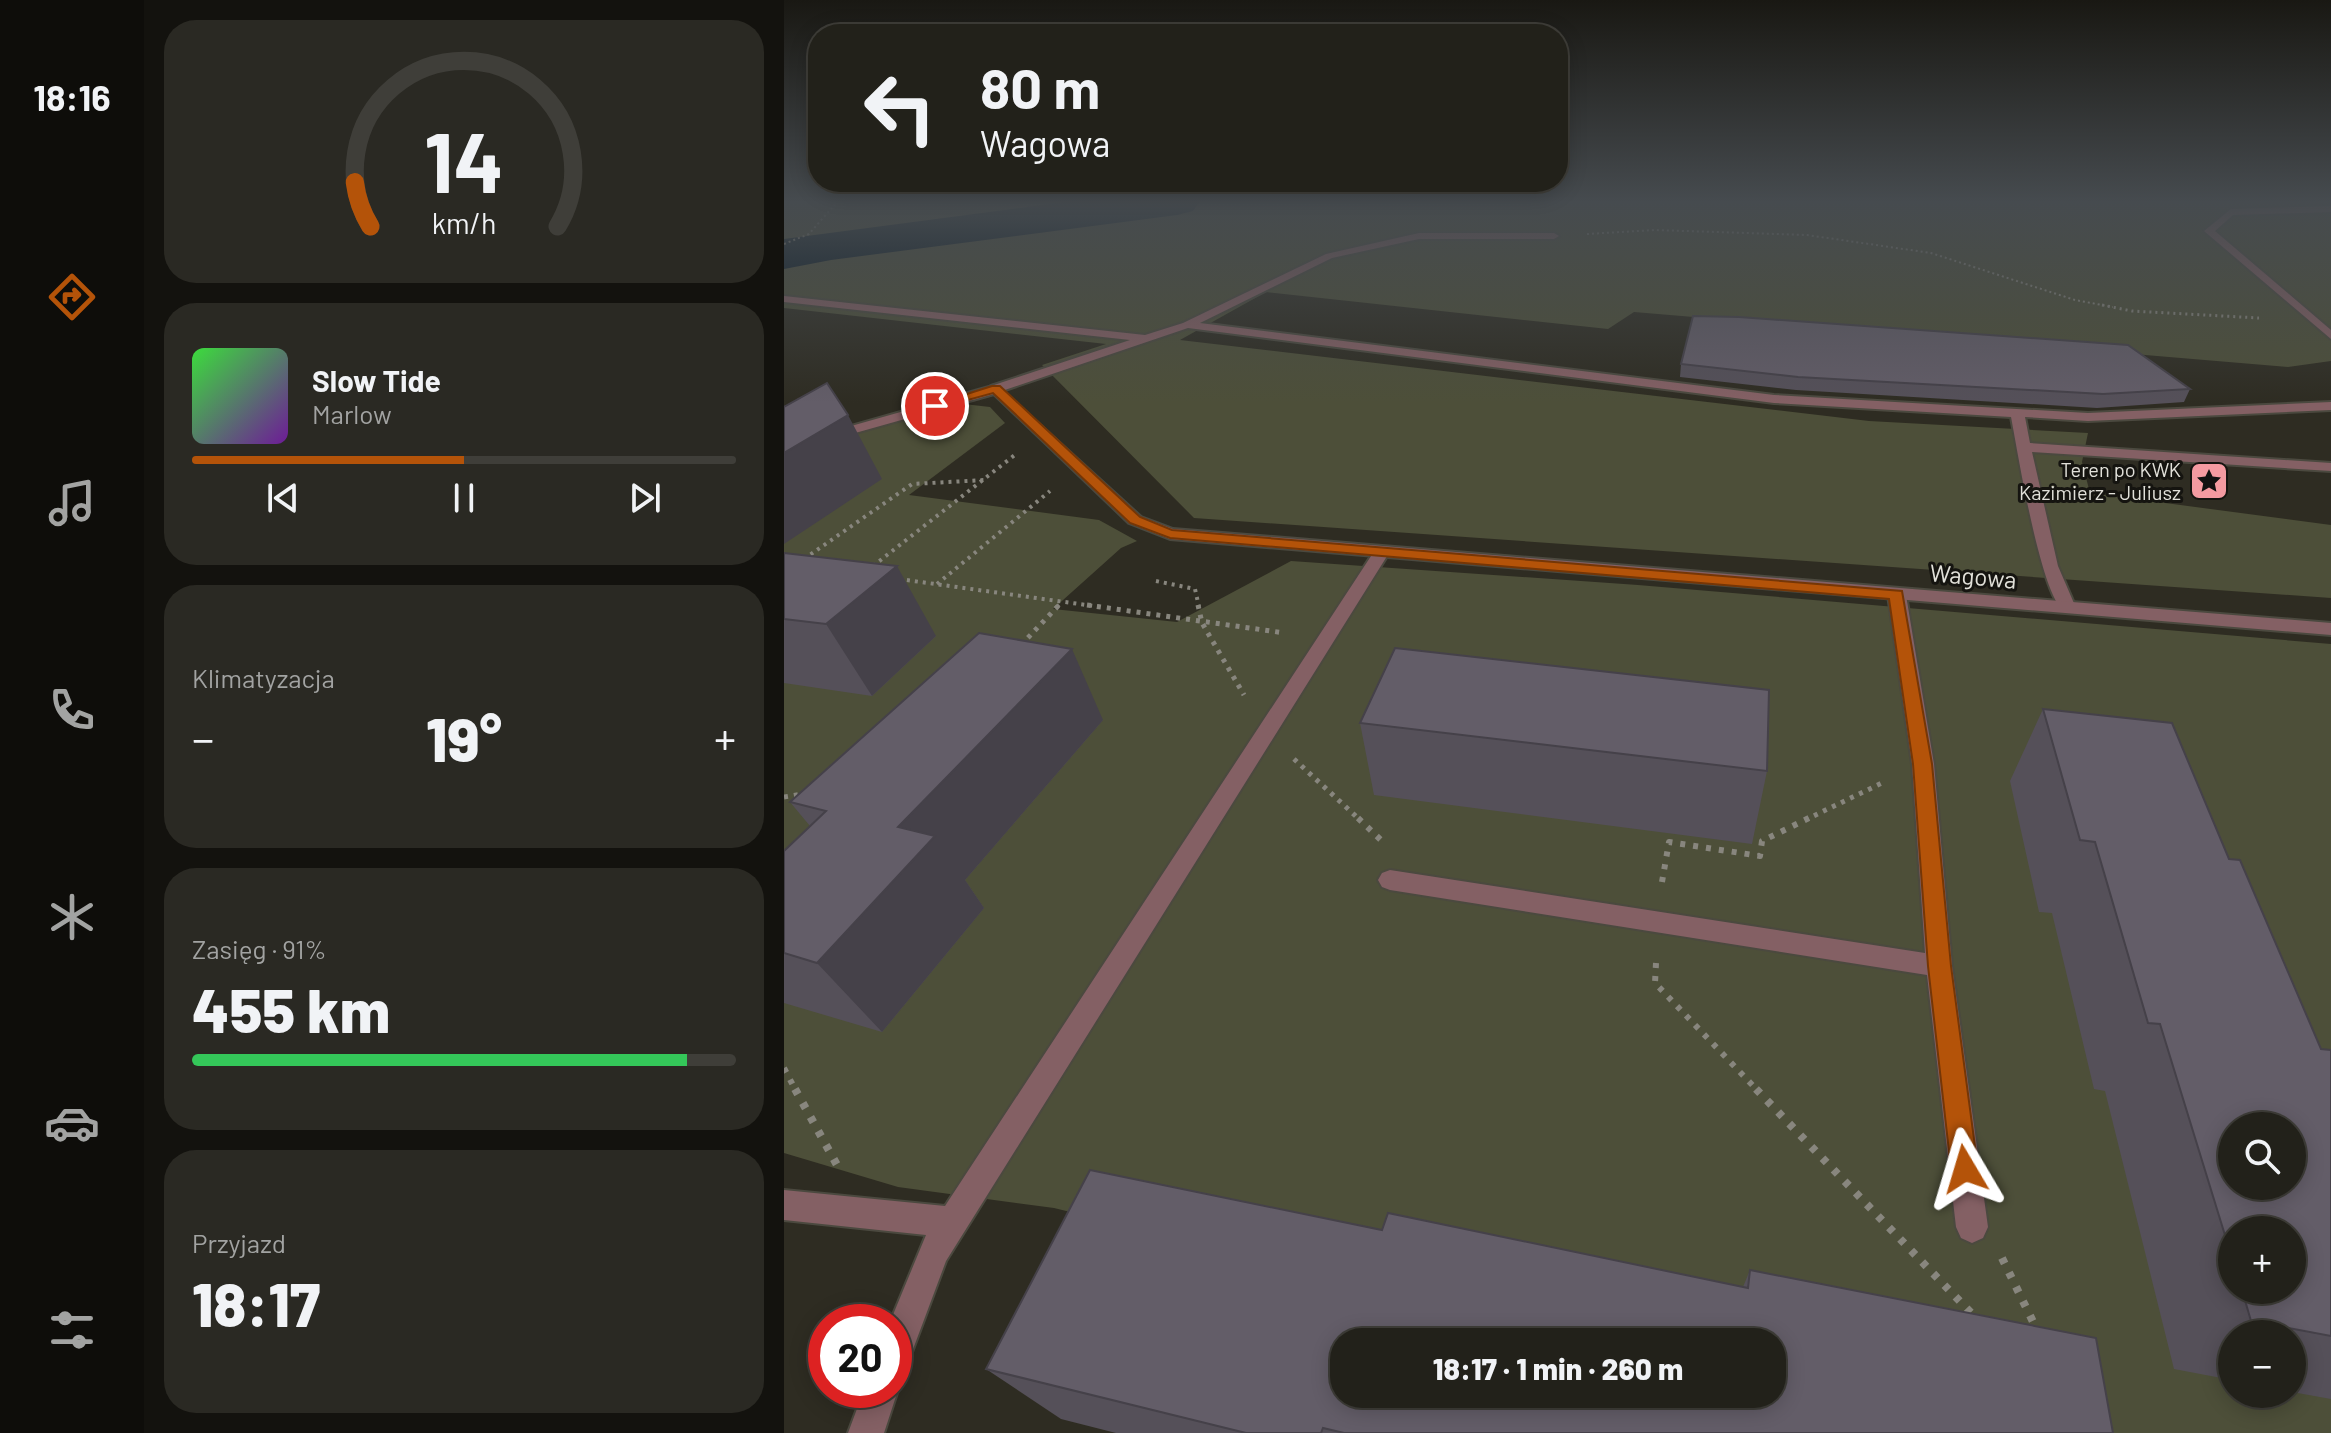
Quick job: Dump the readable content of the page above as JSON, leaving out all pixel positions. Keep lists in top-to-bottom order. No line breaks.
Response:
{"streets":{"street":["Wagowa"]},"places":{"place":["Teren po KWK Kazimierz - Juliusz"]},"page":{"tabs":"18:16","turn":["80 m","Wagowa"],"song":["Slow Tide","Marlow"],"tile":["Klimatyzacja",["Zasięg · 91%","455 km"],["Przyjazd","18:17"]],"heat":["−","19°","+"],"map_buttons":["+","−"],"limit":"20","trip":"18:17 · 1 min · 260 m","gauge":["14","km/h"]}}
